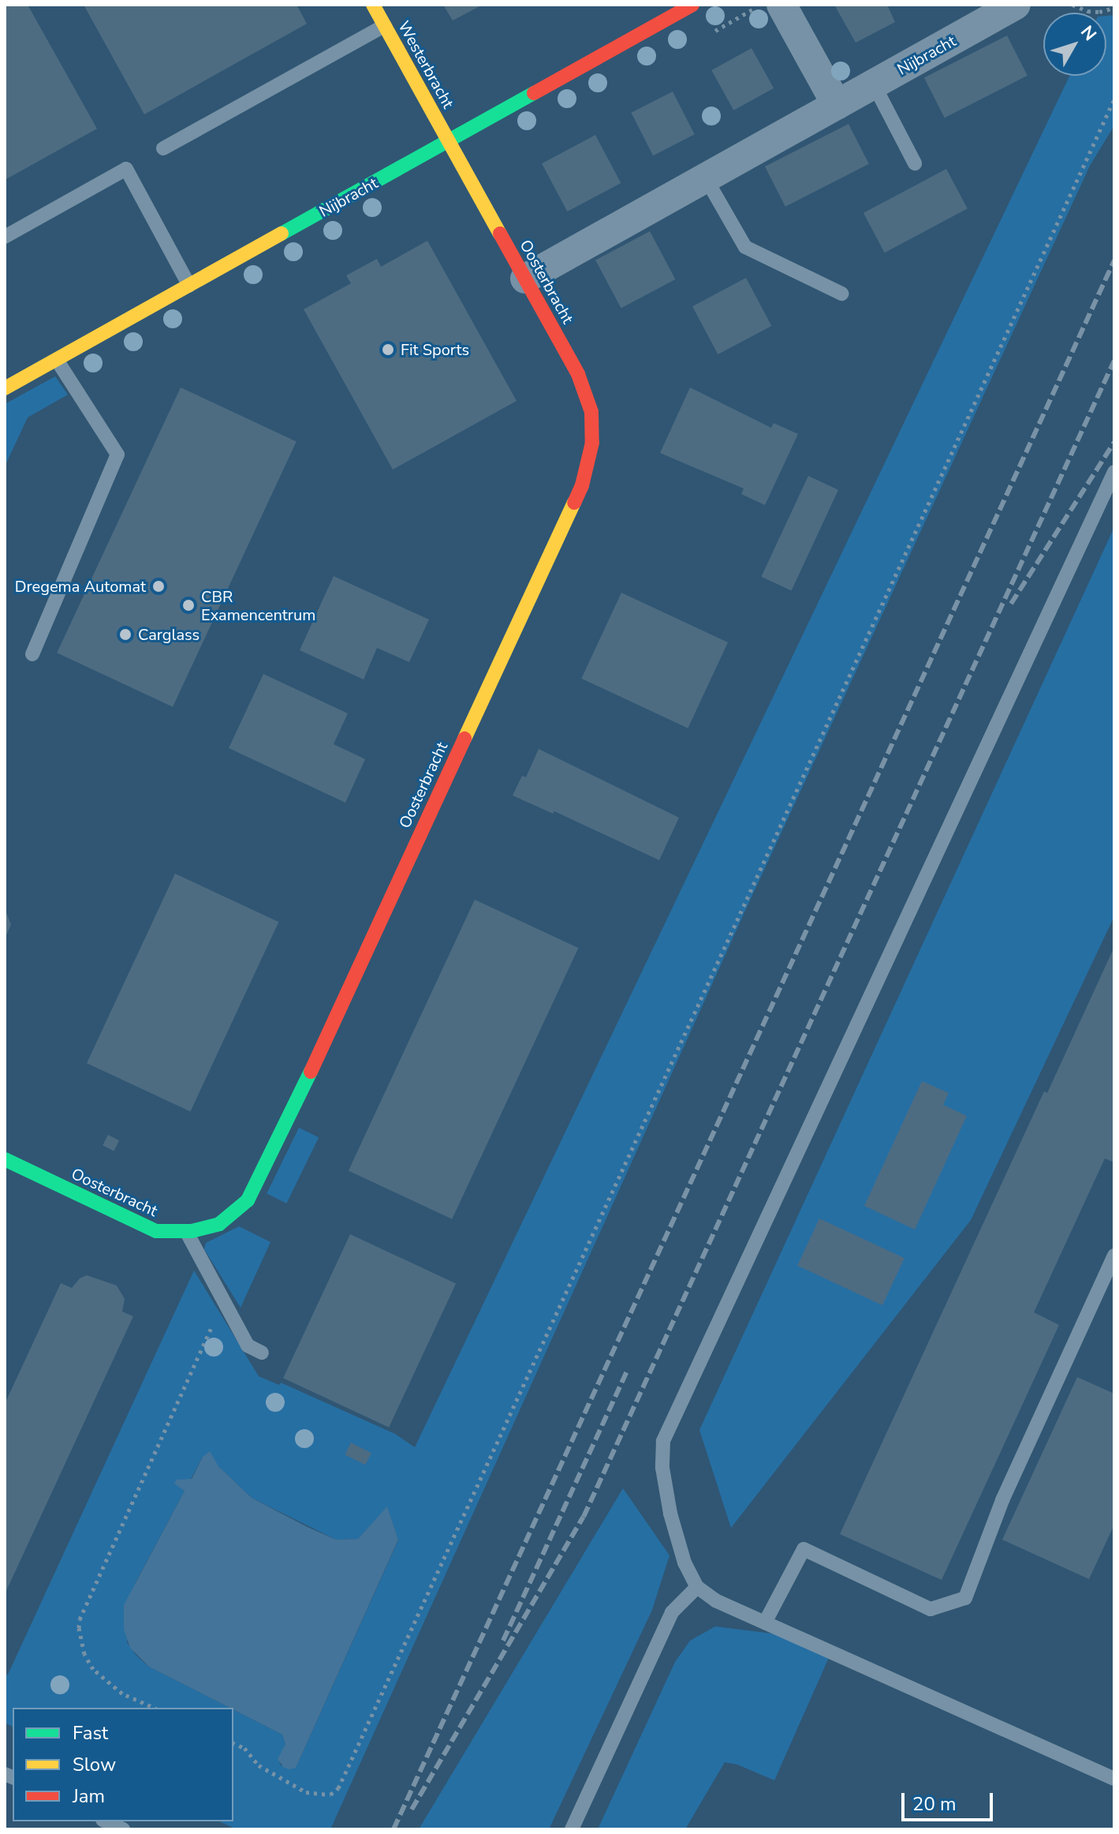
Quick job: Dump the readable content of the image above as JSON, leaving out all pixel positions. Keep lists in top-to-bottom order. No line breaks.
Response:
{"streets":{"street":["Nijbracht","Westerbracht","Oosterbracht"]},"crossings":[["Nijbracht","Westerbracht"],["Nijbracht","Oosterbracht"],["Westerbracht","Oosterbracht"]],"places":["Fit Sports","Dregema Automat","CBR Examencentrum","Carglass"],"legend":["Fast","Slow","Jam"],"scale_bar":"20 m","north":"top right"}
